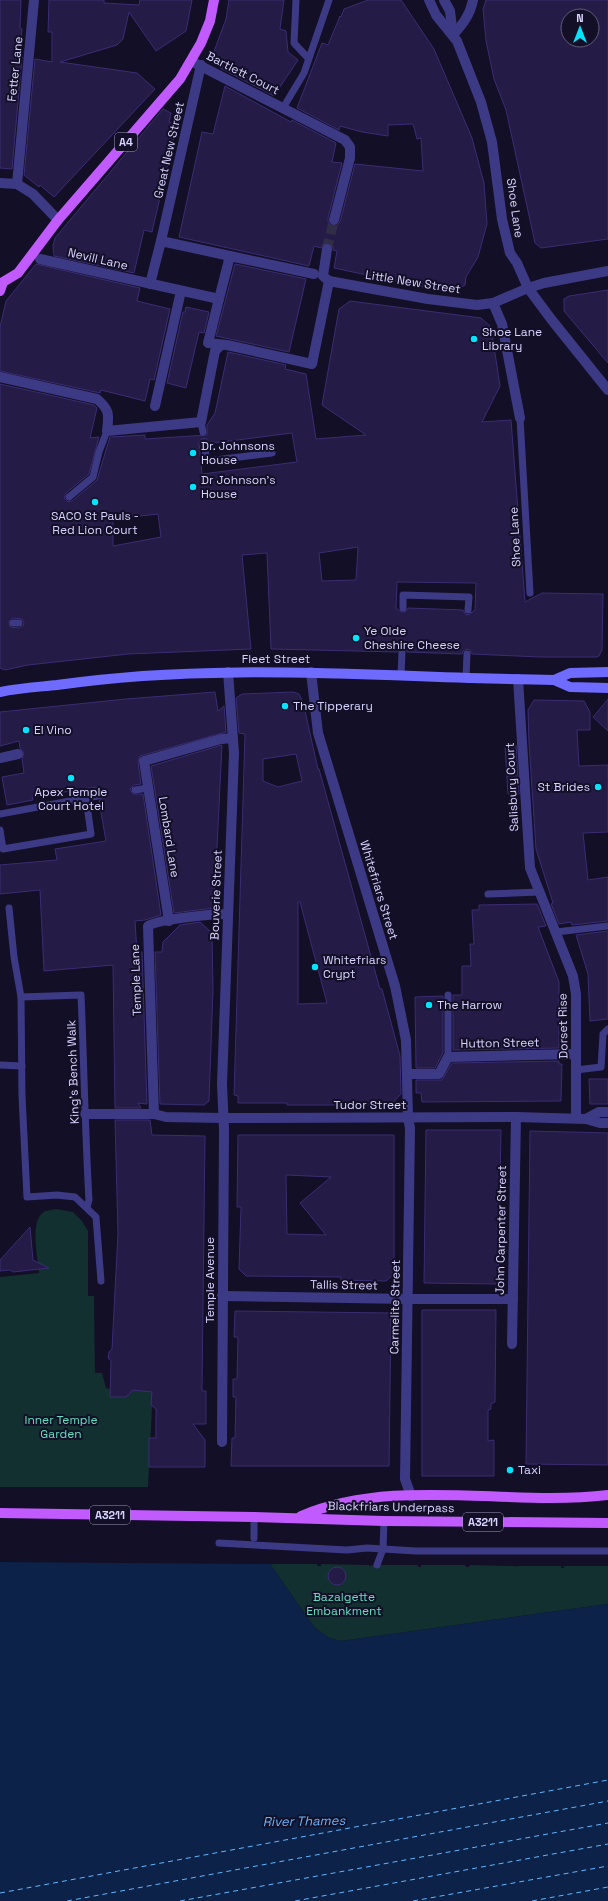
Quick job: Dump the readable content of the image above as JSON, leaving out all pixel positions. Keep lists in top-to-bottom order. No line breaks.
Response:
{"streets":{"main road":["A4","Blackfriars Underpass","A3211"],"street":["Fetter Lane","Bartlett Court","Great New Street","Shoe Lane","Nevill Lane","Little New Street","Fleet Street","Salisbury Court","Lombard Lane","Whitefriars Street","Bouverie Street","Temple Lane","Dorset Rise","Hutton Street","Tudor Street","John Carpenter Street","Temple Avenue","Tallis Street","Carmelite Street"],"lane":["King's Bench Walk"]},"crossings":[["Bartlett Court","A4"],["Bartlett Court","Great New Street"],["Great New Street","Nevill Lane"],["Shoe Lane","Little New Street"],["Fleet Street","Salisbury Court"],["Fleet Street","Whitefriars Street"],["Fleet Street","Bouverie Street"],["Salisbury Court","Dorset Rise"],["Lombard Lane","Bouverie Street"],["Lombard Lane","Temple Lane"],["Whitefriars Street","Tudor Street"],["Whitefriars Street","Carmelite Street"],["Bouverie Street","Temple Lane"],["Bouverie Street","Tudor Street"],["Bouverie Street","Temple Avenue"],["Temple Lane","Tudor Street"],["Dorset Rise","Hutton Street"],["Dorset Rise","Tudor Street"],["King's Bench Walk","Tudor Street"],["Tudor Street","John Carpenter Street"],["Tudor Street","Temple Avenue"],["Tudor Street","Carmelite Street"],["John Carpenter Street","Tallis Street"],["Temple Avenue","Tallis Street"],["Tallis Street","Carmelite Street"],["Carmelite Street","A3211"],["Blackfriars Underpass","A3211"]],"water":["River Thames"],"parks":["Inner Temple Garden","Bazalgette Embankment"],"places":["Shoe Lane Library","Dr. Johnsons House","Dr Johnson's House","SACO St Pauls - Red Lion Court","Ye Olde Cheshire Cheese","The Tipperary","El Vino","Apex Temple Court Hotel","St Brides","Whitefriars Crypt","The Harrow","Taxi"],"north":"top"}
